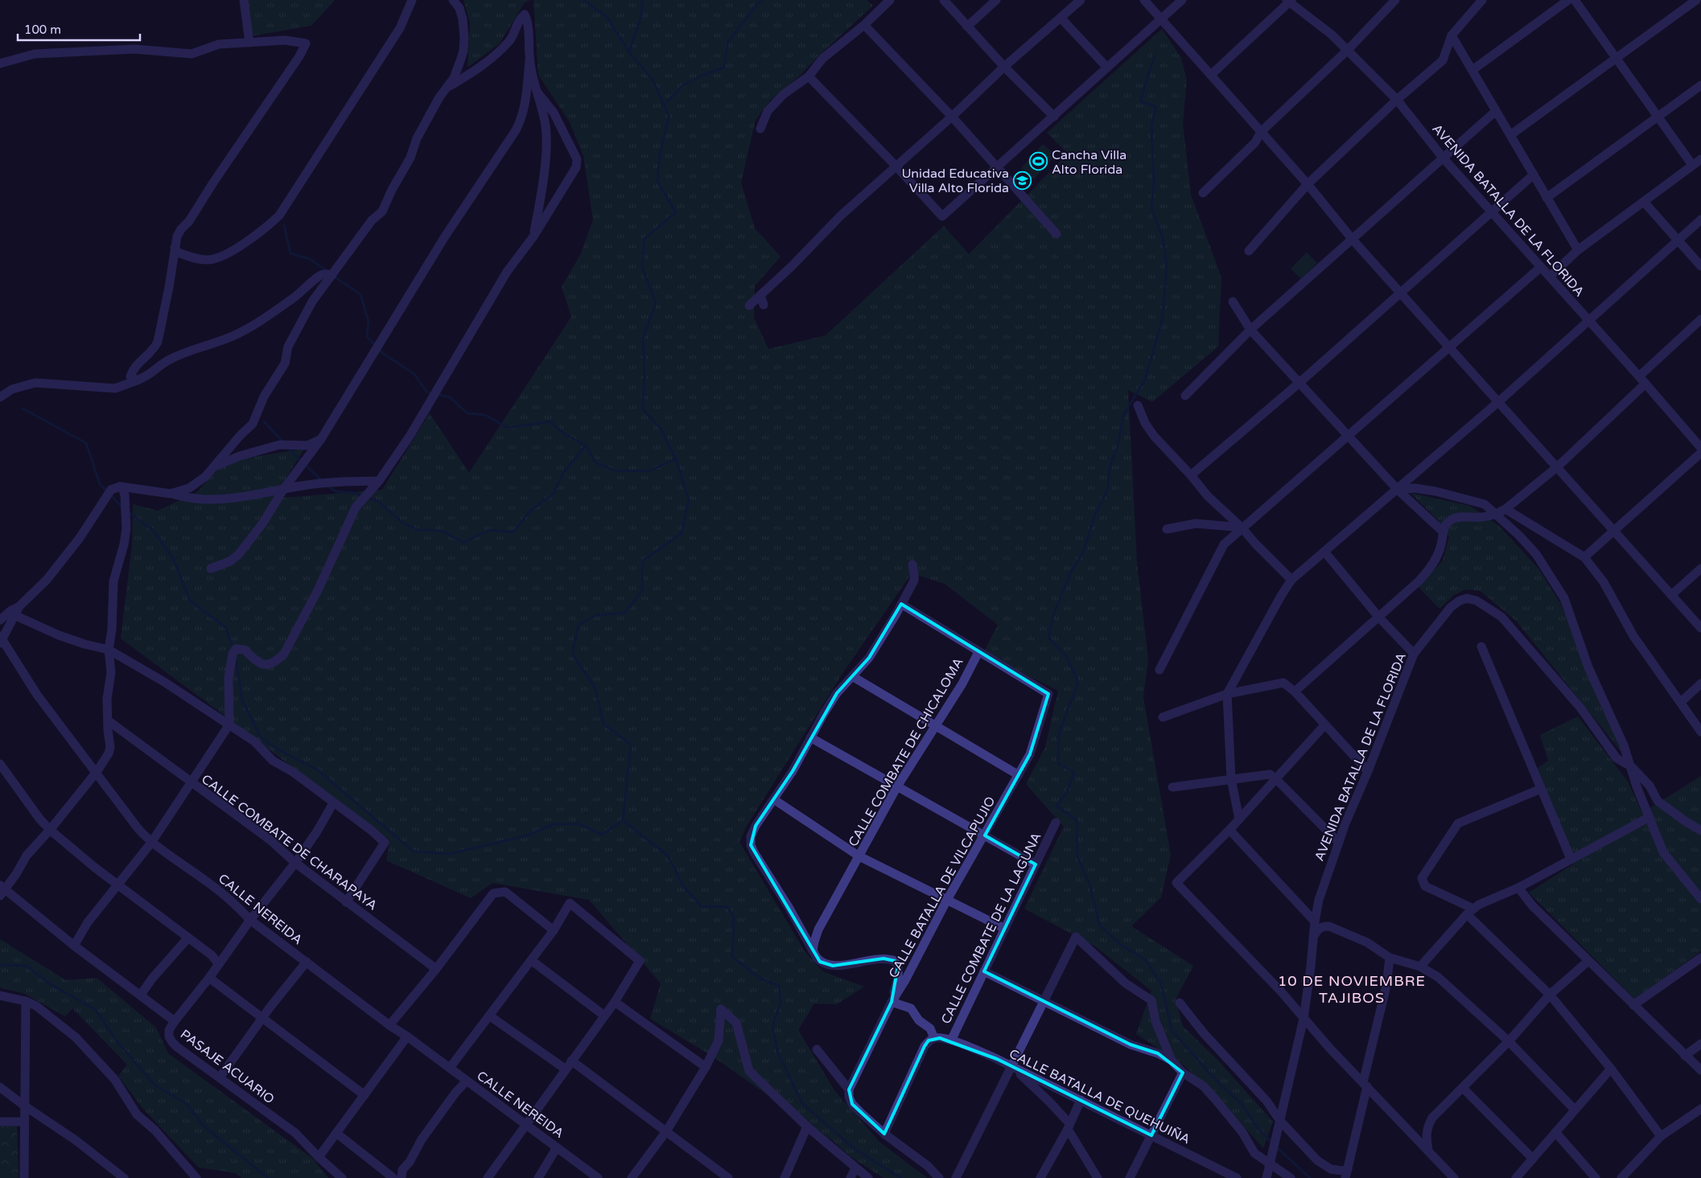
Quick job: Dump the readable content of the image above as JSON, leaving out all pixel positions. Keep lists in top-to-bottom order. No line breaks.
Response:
{"streets":{"street":["AVENIDA BATALLA DE LA FLORIDA","CALLE COMBATE DE CHICALOMA","CALLE COMBATE DE CHARAPAYA","CALLE BATALLA DE VILCAPUJIO","CALLE NEREIDA","CALLE COMBATE DE LA LAGUNA","PASAJE ACUARIO","CALLE BATALLA DE QUEHUIÑA"]},"crossings":[["CALLE COMBATE DE CHICALOMA","CALLE BATALLA DE VILCAPUJIO"],["CALLE COMBATE DE CHARAPAYA","PASAJE ACUARIO"],["CALLE NEREIDA","PASAJE ACUARIO"],["CALLE COMBATE DE LA LAGUNA","CALLE BATALLA DE QUEHUIÑA"]],"districts":["10 DE NOVIEMBRE TAJIBOS"],"places":{"sports":["Cancha Villa Alto Florida"],"school or university":["Unidad Educativa Villa Alto Florida"]},"scale_bar":"100 m"}
